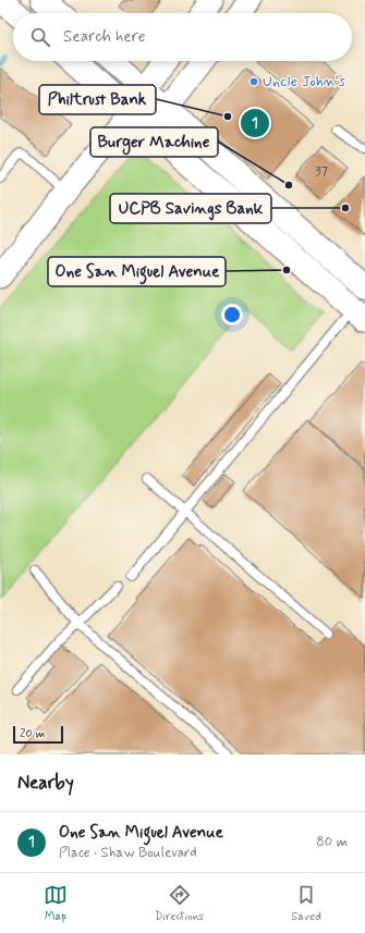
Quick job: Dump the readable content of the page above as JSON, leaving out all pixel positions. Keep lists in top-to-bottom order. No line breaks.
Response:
{"places":["Uncle John's","Philtrust Bank","Burger Machine","UCPB Savings Bank","One San Miguel Avenue"],"house_numbers":["37"],"scale_bar":"20 m","page":{"search":"Search here","pins":"1","scale":"20 m","heading":"Nearby","list":[{"mark":"1","name":"One San Miguel Avenue","note":"Place · Shaw Boulevard","value":"80 m"}],"nav":["Map","Directions","Saved"]}}
